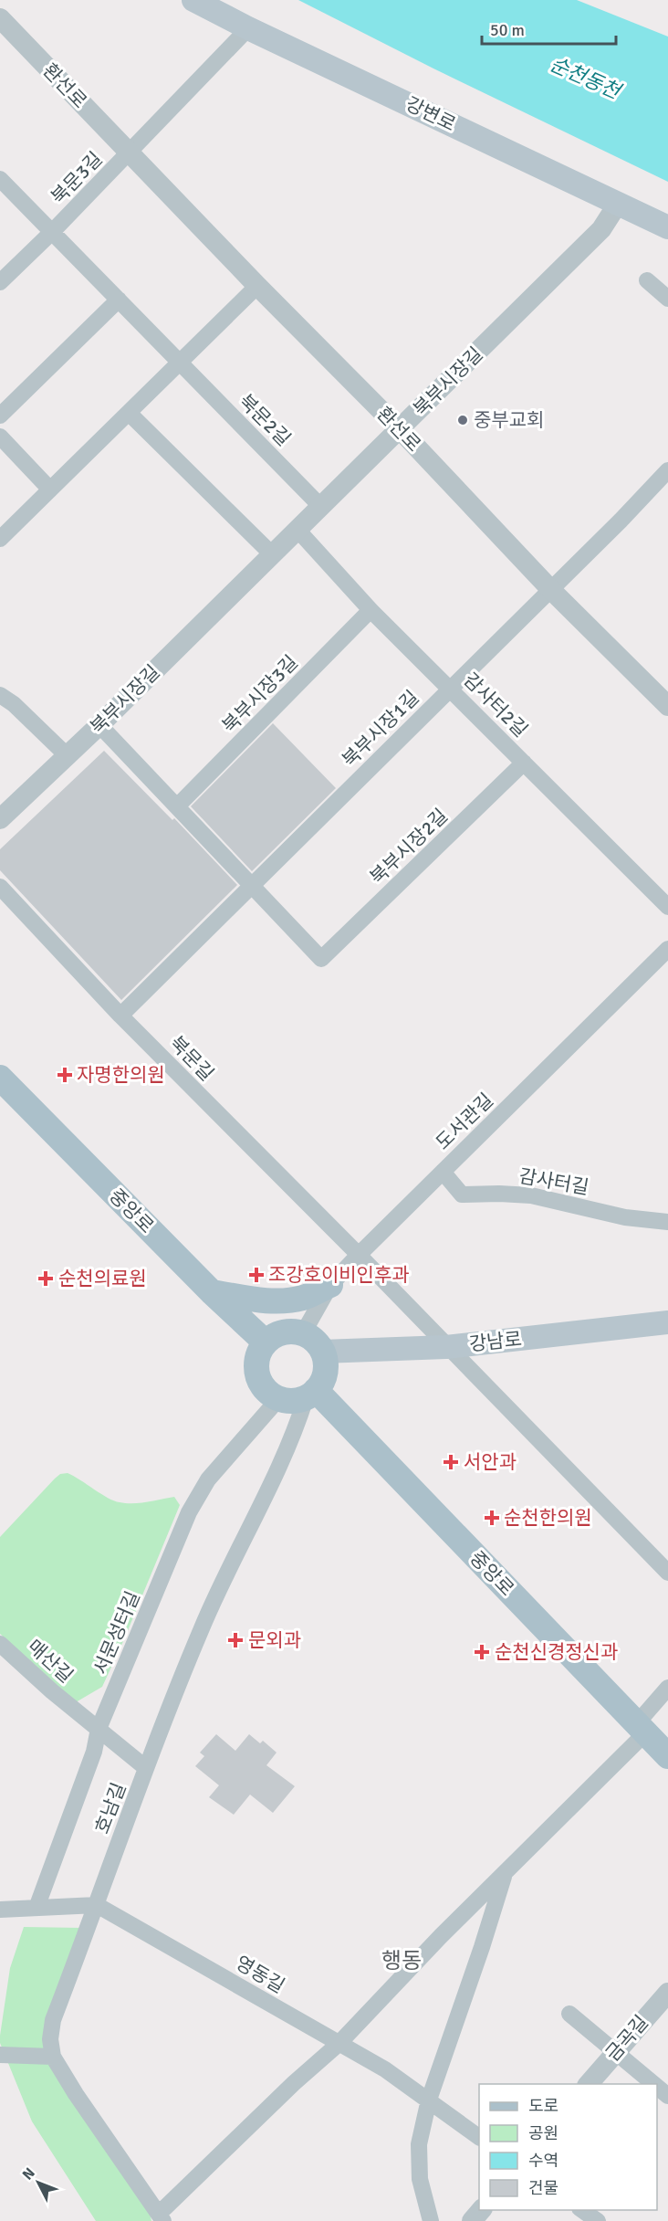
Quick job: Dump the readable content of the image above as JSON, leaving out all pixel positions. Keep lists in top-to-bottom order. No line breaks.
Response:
{"streets":{"main road":["강변로","중앙로","강남로"],"street":["환선로","북문3길","북부시장길","북문2길","북부시장3길","감사터2길","북부시장1길","북부시장2길","북문길","도서관길","감사터길","서문성터길","매산길","호남길","영동길","금곡길"]},"crossings":[["환선로","북문3길"],["환선로","북부시장길"],["환선로","북부시장1길"],["강변로","북부시장길"],["북문3길","북문2길"],["북부시장길","북문2길"],["북부시장길","감사터2길"],["북부시장3길","감사터2길"],["감사터2길","북부시장1길"],["감사터2길","북부시장2길"],["북부시장1길","북부시장2길"],["북부시장1길","북문길"],["북문길","도서관길"],["북문길","강남로"],["도서관길","감사터길"],["도서관길","중앙로"],["도서관길","강남로"],["도서관길","서문성터길"],["도서관길","호남길"],["중앙로","강남로"],["중앙로","서문성터길"],["중앙로","호남길"],["강남로","서문성터길"],["강남로","호남길"],["서문성터길","매산길"],["서문성터길","호남길"],["매산길","호남길"],["호남길","영동길"]],"districts":["행동"],"water":["순천동천"],"places":{"other":["중부교회"],"health":["자명한의원","조강호이비인후과","순천의료원","서안과","순천한의원","문외과","순천신경정신과"]},"legend":["도로","공원","수역","건물"],"scale_bar":"50 m","north":"top left"}
